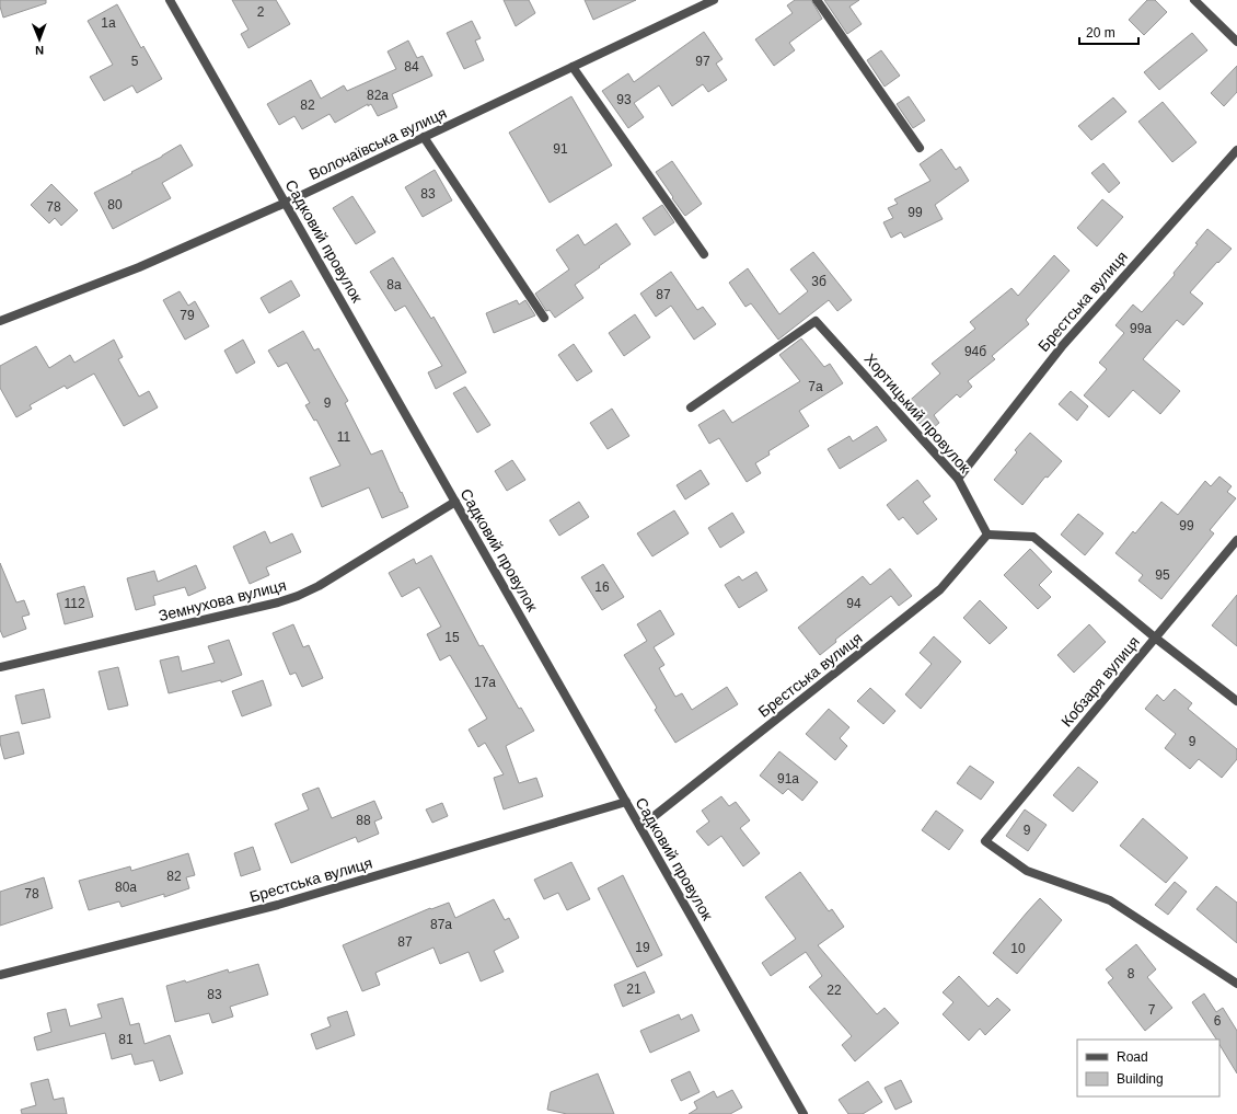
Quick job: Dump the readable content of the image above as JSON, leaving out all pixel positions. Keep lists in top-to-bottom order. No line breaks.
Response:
{"streets":{"street":["Волочаївська вулиця","Садковий провулок","Брестська вулиця","Хортицький провулок","Земнухова вулиця","Кобзаря вулиця"]},"crossings":[["Волочаївська вулиця","Садковий провулок"],["Садковий провулок","Брестська вулиця"],["Садковий провулок","Земнухова вулиця"],["Брестська вулиця","Хортицький провулок"]],"house_numbers":["2","1а","5","97","84","82а","93","82","91","83","80","78","99","3б","8а","87","79","99а","94б","7а","9","11","99","95","16","112","94","15","17а","9","91а","88","9","82","80а","78","87а","87","19","10","8","21","22","83","7","6","81"],"legend":["Road","Building"],"scale_bar":"20 m","north":"bottom"}
